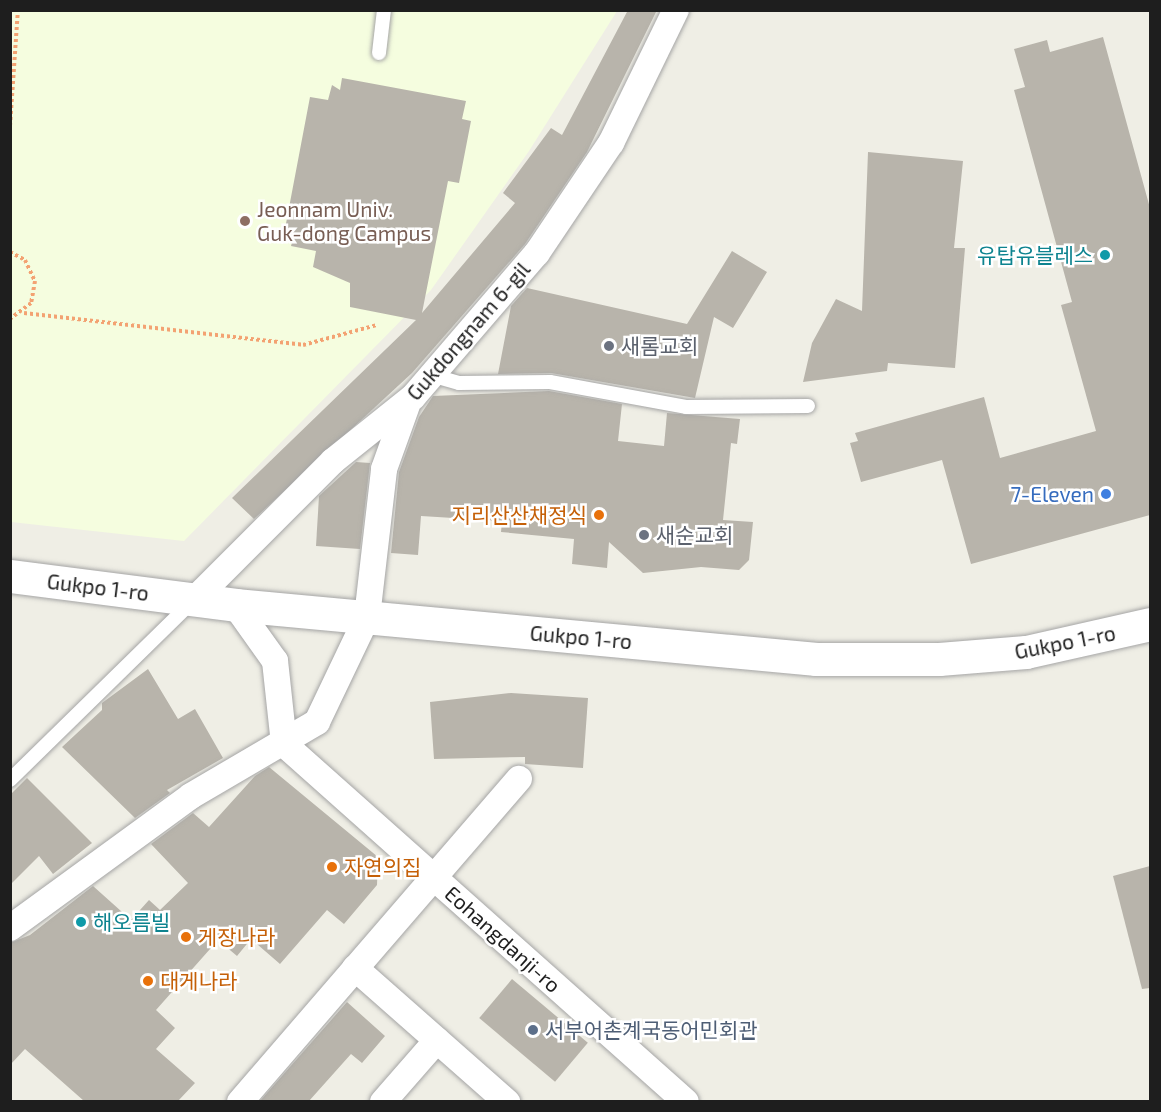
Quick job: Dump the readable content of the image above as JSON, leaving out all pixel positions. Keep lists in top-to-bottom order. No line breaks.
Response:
{"streets":{"street":["Gukdongnam 6-gil","Gukpo 1-ro","Eohangdanji-ro"]},"crossings":[["Gukdongnam 6-gil","Gukpo 1-ro"]],"places":["Jeonnam Univ. Guk-dong Campus","유탑유블레스","새롬교회","7-Eleven","지리산산채정식","새순교회","자연의집","해오름빌","게장나라","대게나라","서부어촌계국동어민회관"]}
